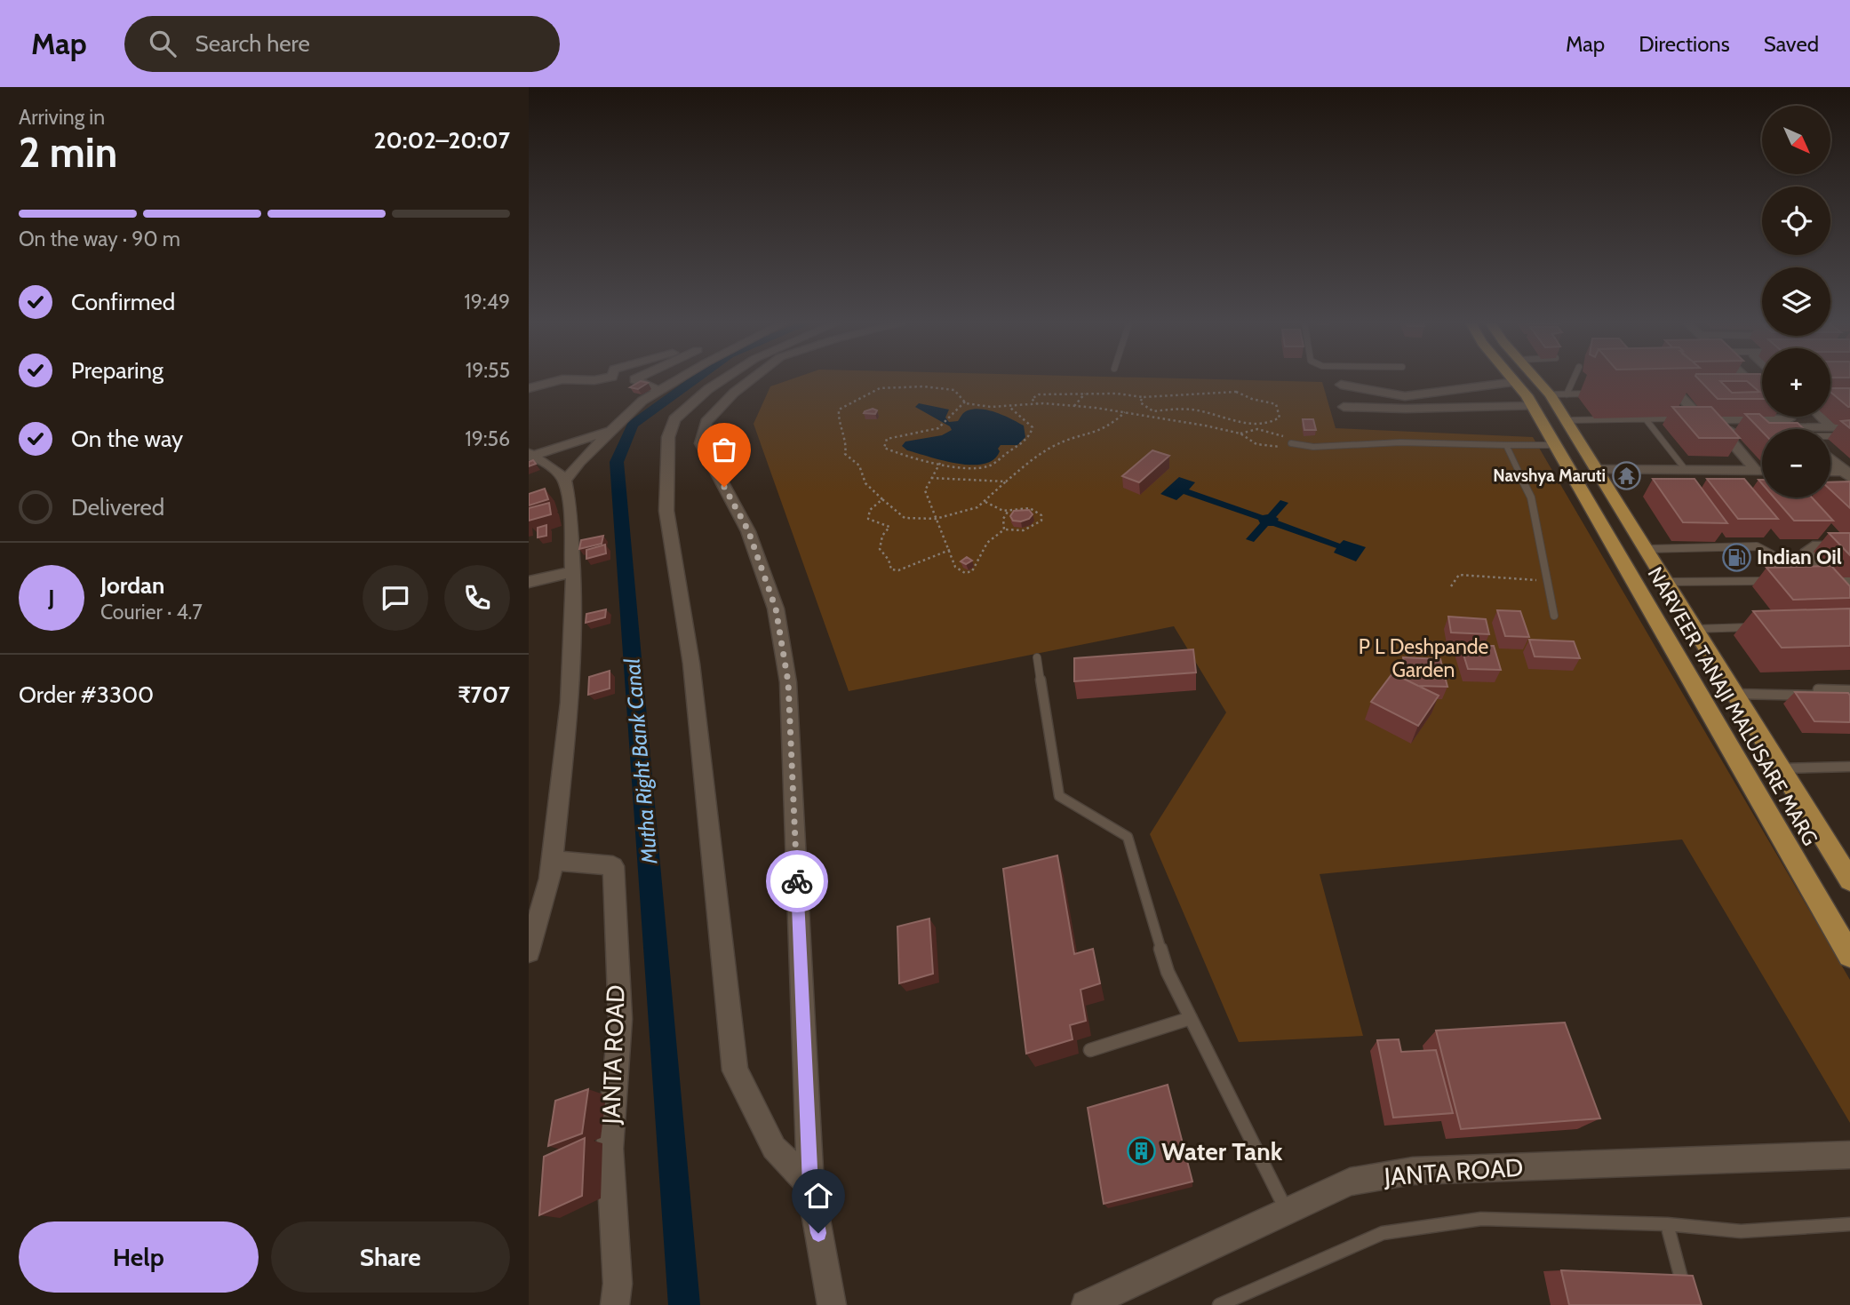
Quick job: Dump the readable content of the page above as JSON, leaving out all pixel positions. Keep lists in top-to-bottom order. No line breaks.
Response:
{"streets":{"main road":["NARVEER TANAJI MALUSARE MARG"],"street":["JANTA ROAD"]},"water":["Mutha Right Bank Canal"],"parks":["P L Deshpande Garden"],"places":{"temple":["Navshya Maruti"],"fuel station":["Indian Oil"],"building":["Water Tank"]},"north":"bottom right","page":{"header":"Map","search":"Search here","nav":["Map","Directions","Saved"],"heading":["2 min","Arriving in","20:02–20:07"],"panel":["Jordan","Courier · 4.7","Order #3300","₹707"],"map_buttons":["+","−"],"bar":"On the way · 90 m","list":[["Confirmed","19:49"],["Preparing","19:55"],["On the way","19:56"],"Delivered"],"round":"J","buttons":["Help","Share"]}}
